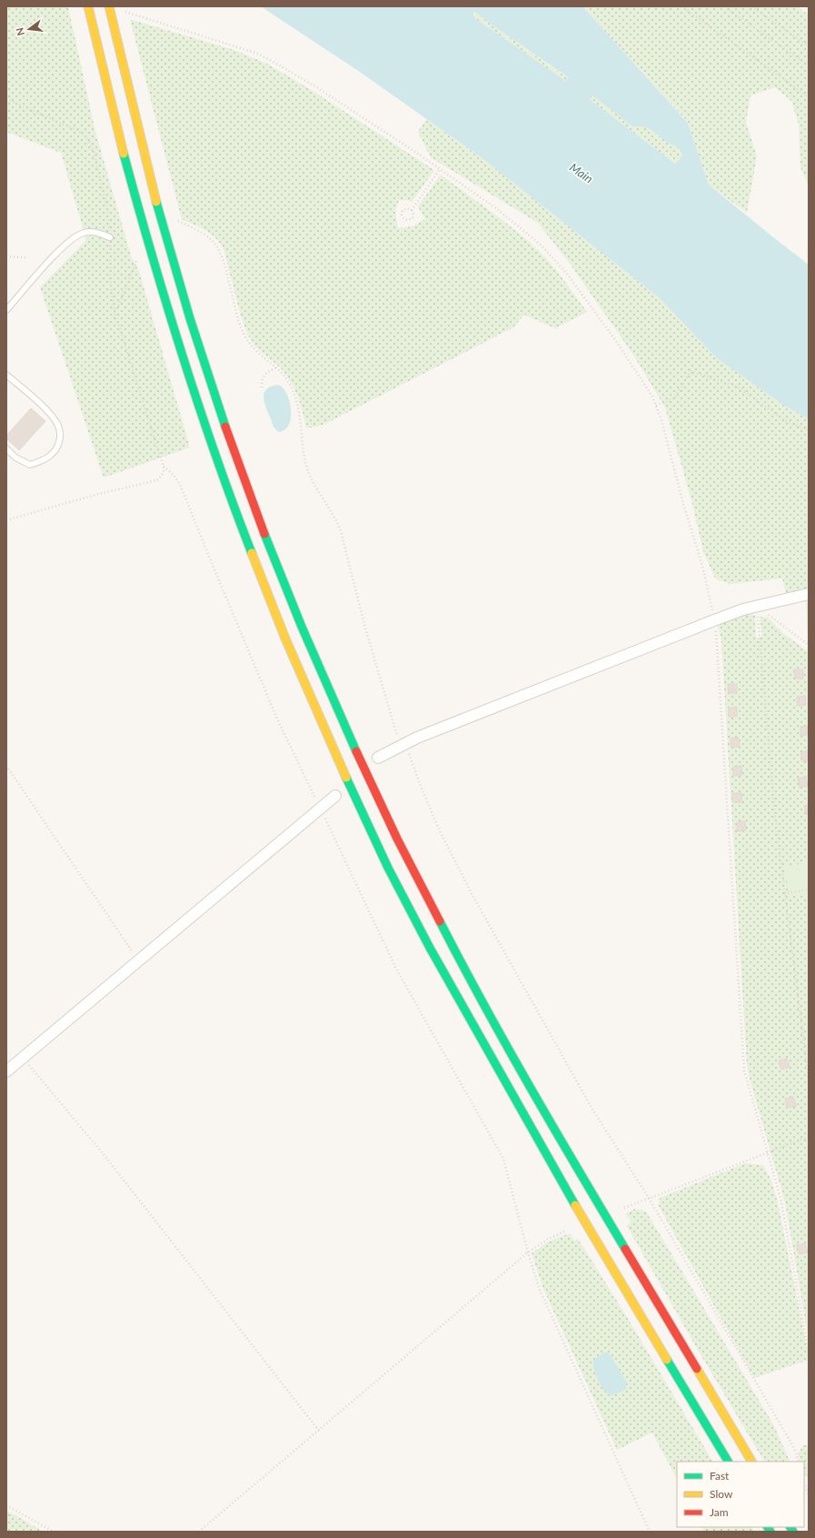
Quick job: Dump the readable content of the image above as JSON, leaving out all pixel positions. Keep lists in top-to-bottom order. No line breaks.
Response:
{"water":["Main"],"legend":["Fast","Slow","Jam"],"north":"left"}
